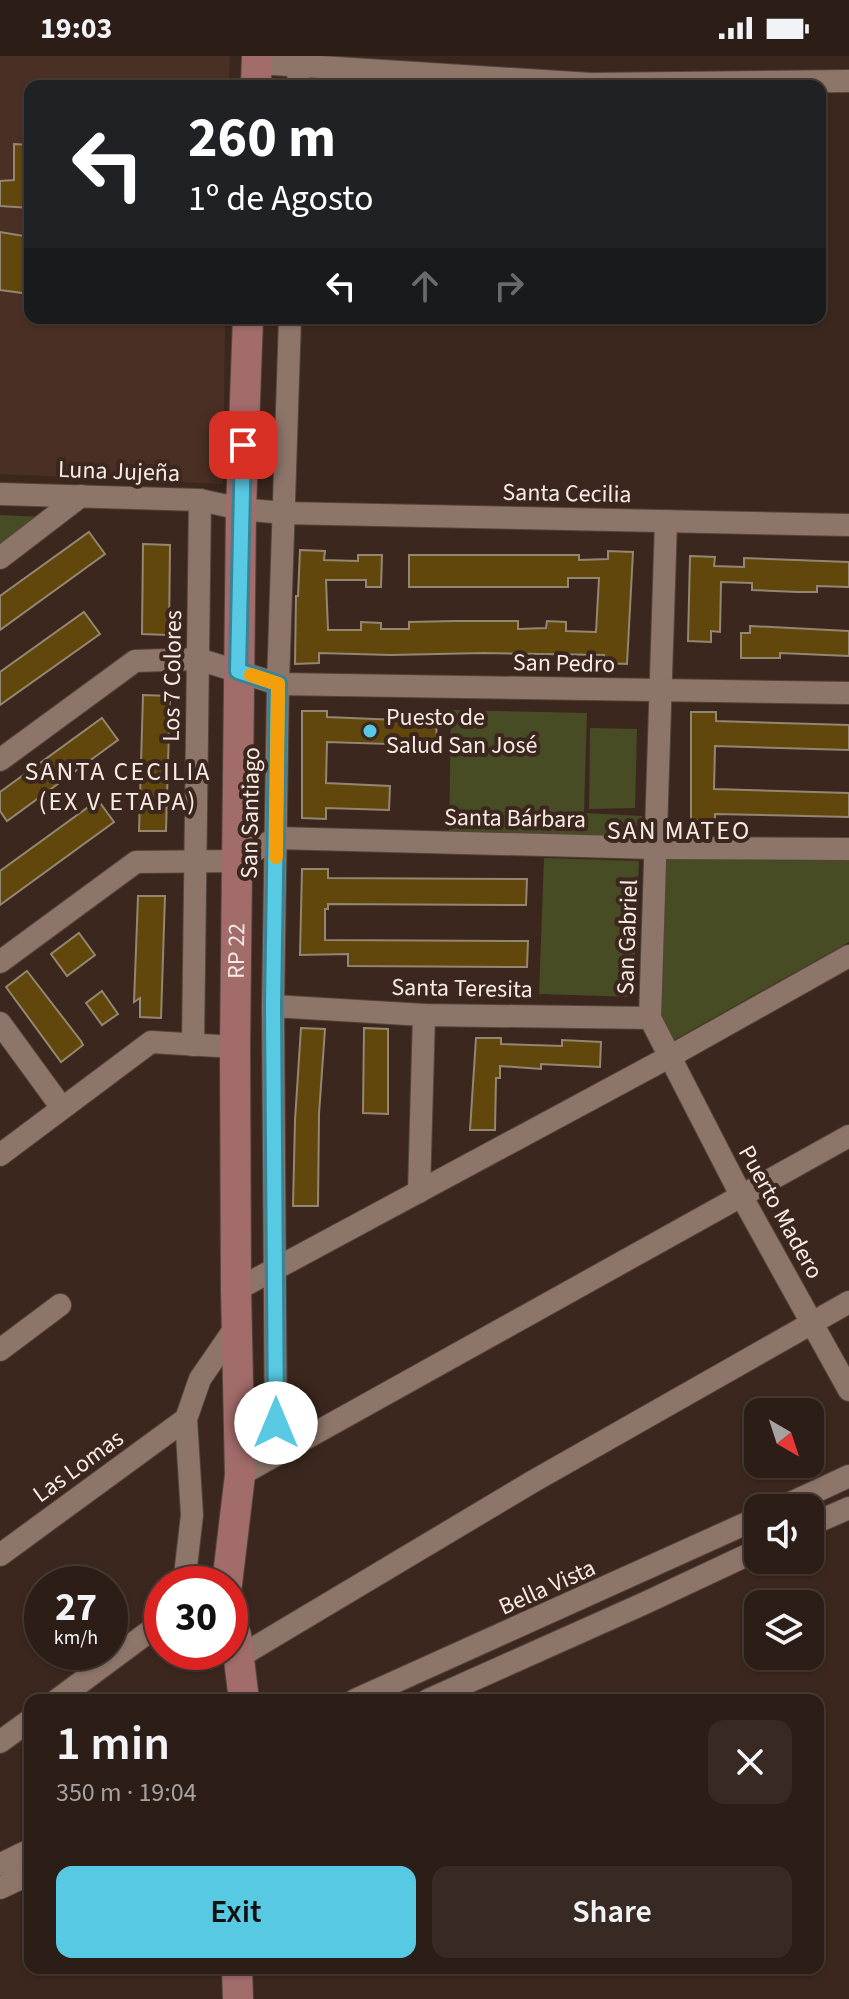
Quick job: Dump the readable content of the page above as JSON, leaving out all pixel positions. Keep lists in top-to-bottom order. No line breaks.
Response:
{"streets":{"street":["Luna Jujeña","Santa Cecilia","San Pedro","Los 7 Colores","San Santiago","Santa Bárbara","San Gabriel","RP 22","Santa Teresita","Puerto Madero","Las Lomas","Bella Vista"]},"crossings":[["Luna Jujeña","Santa Cecilia"],["Luna Jujeña","Los 7 Colores"],["Luna Jujeña","San Santiago"],["Luna Jujeña","RP 22"],["Santa Cecilia","San Santiago"],["Santa Cecilia","San Gabriel"],["San Pedro","Los 7 Colores"],["San Pedro","San Santiago"],["San Pedro","San Gabriel"],["San Pedro","RP 22"],["San Santiago","Santa Bárbara"],["San Santiago","Santa Teresita"],["Santa Bárbara","San Gabriel"],["San Gabriel","Santa Teresita"],["San Gabriel","Puerto Madero"],["Santa Teresita","Puerto Madero"]],"districts":["SANTA CECILIA (EX V ETAPA)","SAN MATEO"],"places":["Puesto de Salud San José"],"north":"bottom right","page":{"status":"19:03","turn":["260 m","1º de Agosto"],"speed":"27 km/h","limit":"30","heading":["1 min","350 m · 19:04"],"buttons":["Exit","Share"]}}
